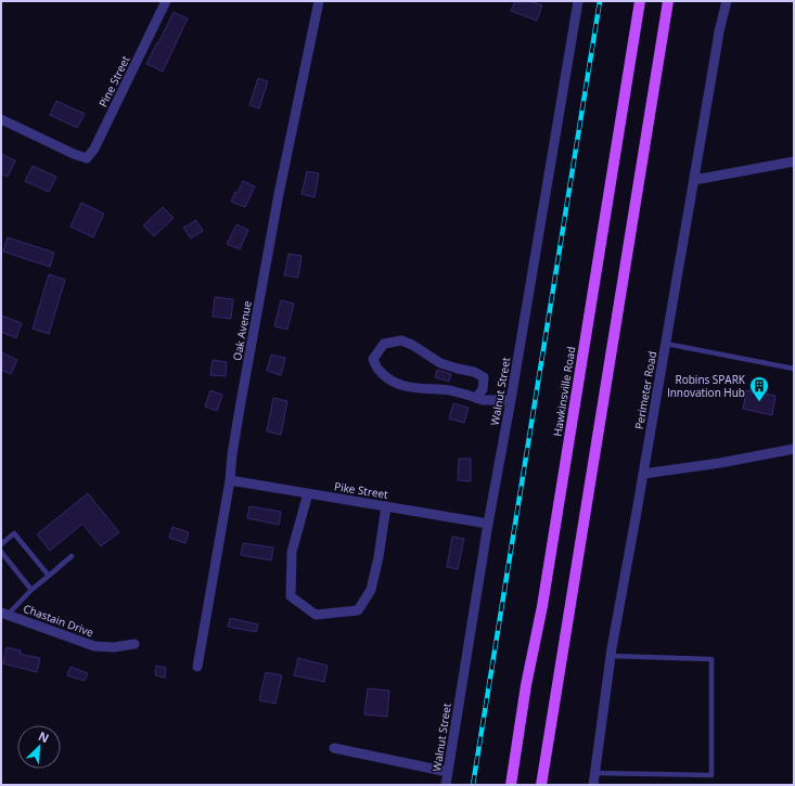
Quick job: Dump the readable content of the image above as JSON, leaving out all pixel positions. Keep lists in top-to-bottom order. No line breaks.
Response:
{"streets":{"main road":["Hawkinsville Road"],"street":["Pine Street","Oak Avenue","Perimeter Road","Walnut Street","Pike Street","Chastain Drive"]},"crossings":[["Oak Avenue","Pike Street"],["Walnut Street","Pike Street"]],"places":{"building":["Robins SPARK Innovation Hub"]},"north":"top right"}
